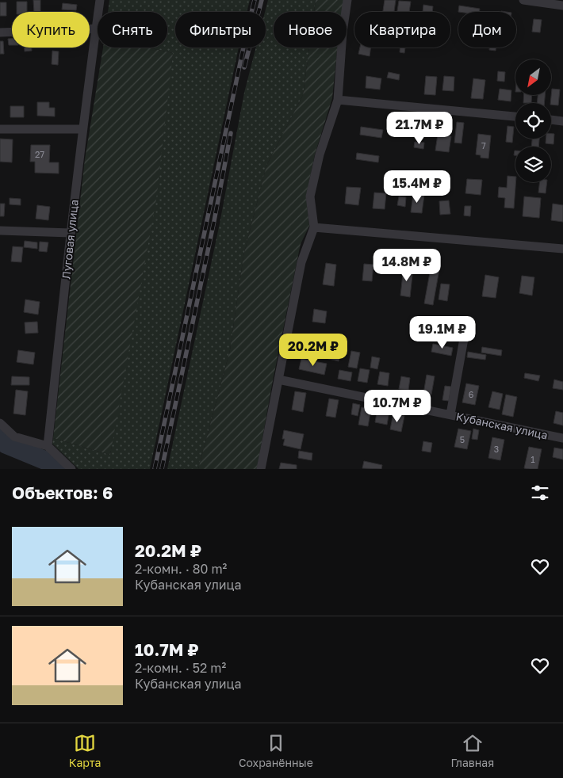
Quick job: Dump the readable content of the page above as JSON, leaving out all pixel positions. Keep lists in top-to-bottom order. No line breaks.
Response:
{"streets":{"street":["Луговая улица","Кубанская улица"]},"house_numbers":["7","27","6","5","3","1"],"north":"bottom left","page":{"chip":["Купить","Снять","Фильтры","Новое","Квартира","Дом"],"price":["21.7M ₽","15.4M ₽","14.8M ₽","19.1M ₽","20.2M ₽","10.7M ₽"],"heading":"Объектов: 6","list":[{"name":"20.2M ₽","note":"2-комн. · 80 m² · Кубанская улица"},{"name":"10.7M ₽","note":"2-комн. · 52 m² · Кубанская улица"}],"tabs":["Карта","Сохранённые","Главная"]}}
